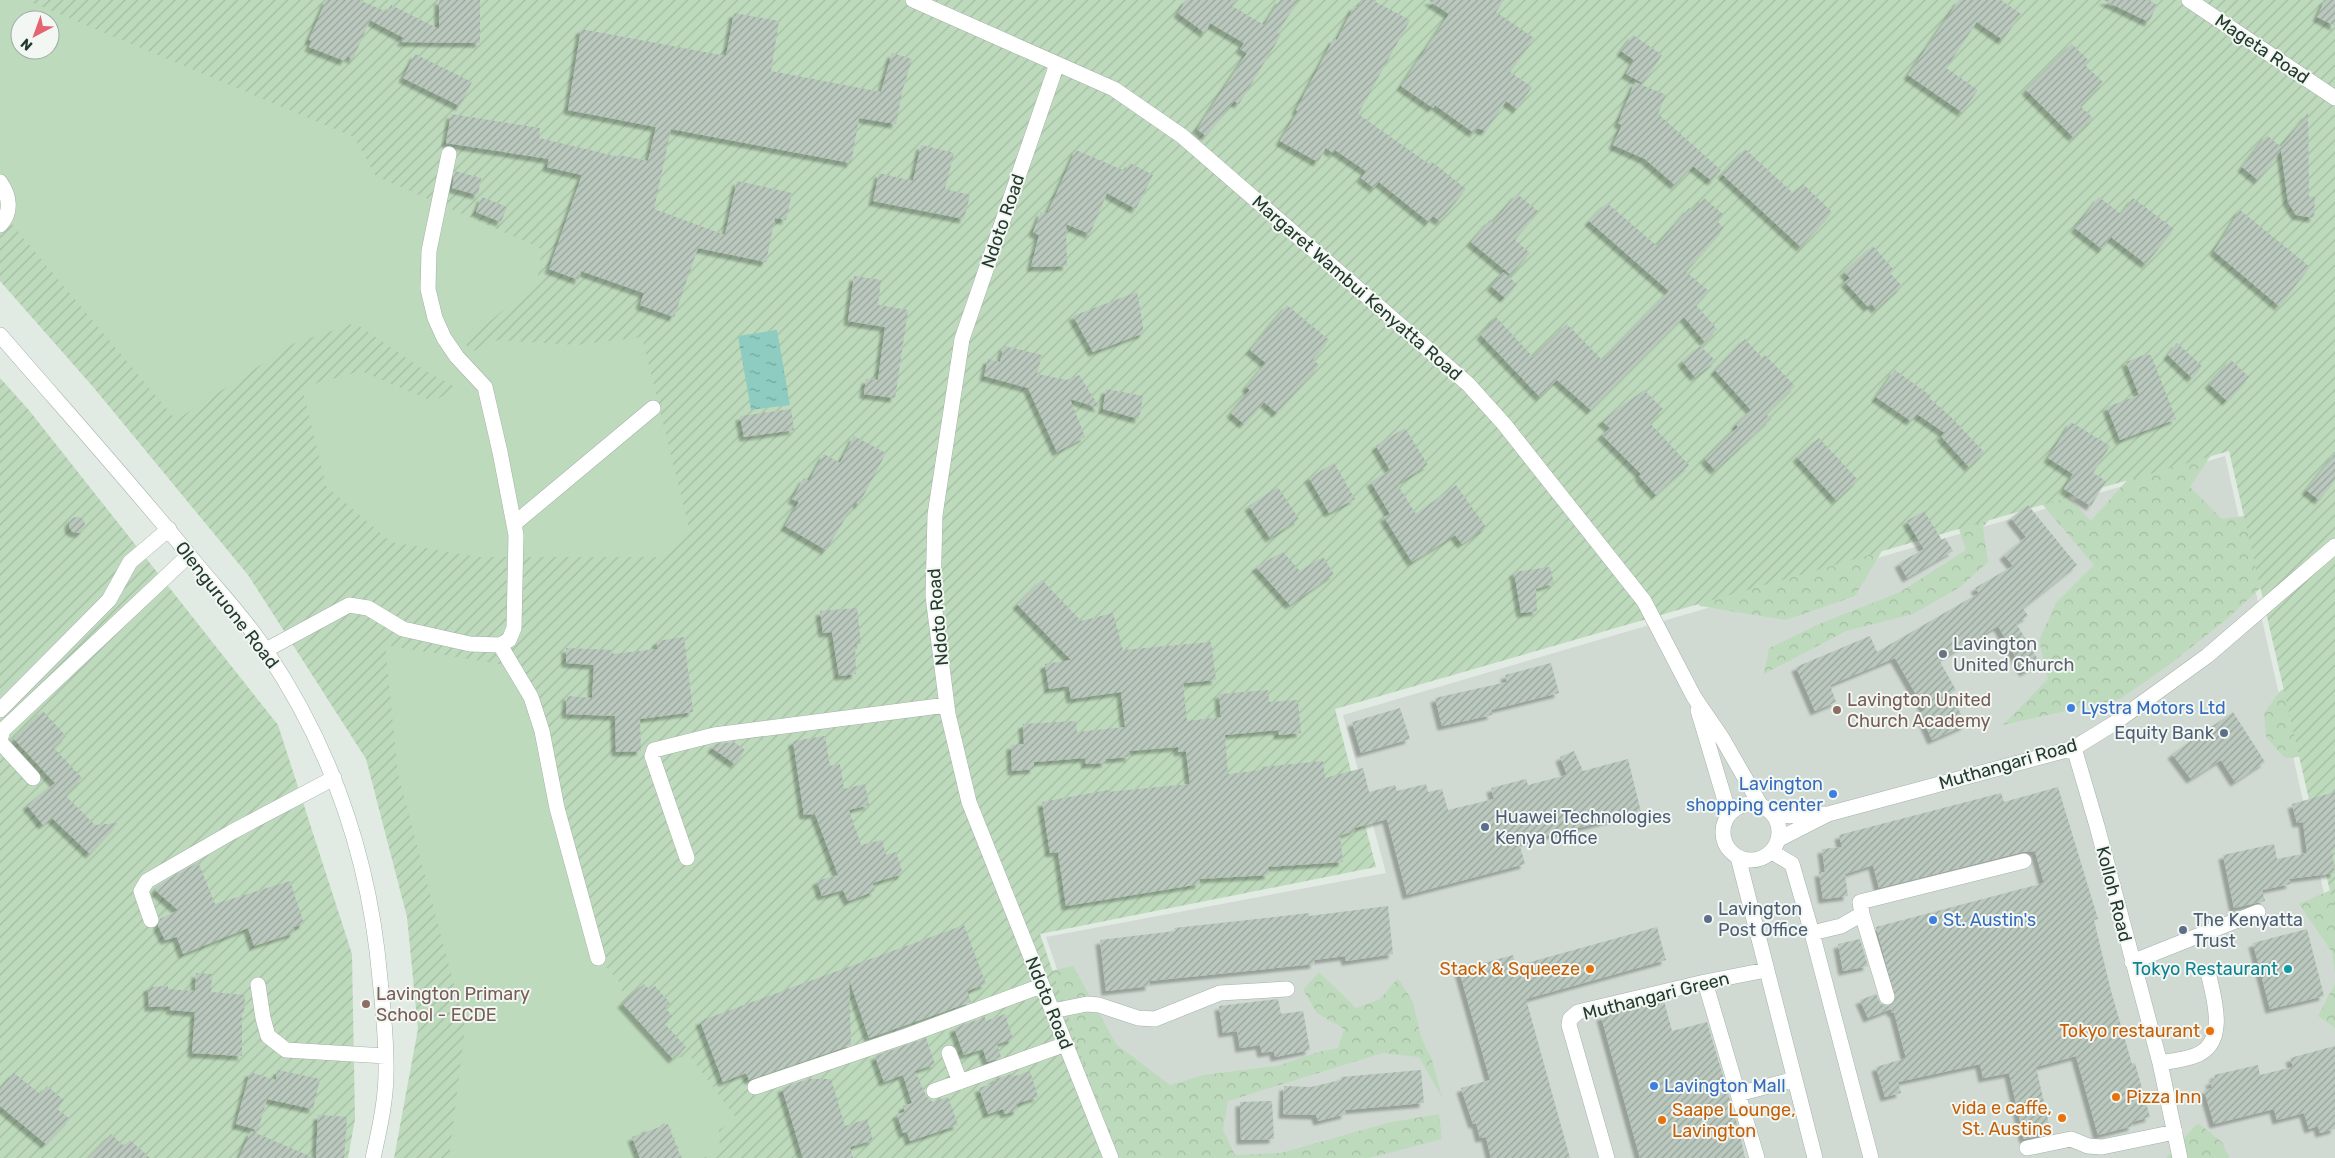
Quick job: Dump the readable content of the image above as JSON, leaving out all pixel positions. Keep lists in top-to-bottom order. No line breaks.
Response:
{"streets":{"street":["Mageta Road","Ndoto Road","Margaret Wambui Kenyatta Road","Olenguruone Road","Muthangari Road","Kolloh Road","Muthangari Green"]},"crossings":[["Ndoto Road","Margaret Wambui Kenyatta Road"],["Margaret Wambui Kenyatta Road","Muthangari Road"],["Muthangari Road","Kolloh Road"]],"places":["Lavington United Church","Lystra Motors Ltd","Lavington United Church Academy","Equity Bank","Lavington shopping center","Huawei Technologies Kenya Office","Lavington Post Office","St. Austin's","The Kenyatta Trust","Stack & Squeeze","Tokyo Restaurant","Lavington Primary School - ECDE","Tokyo restaurant","Lavington Mall","Pizza Inn","vida e caffe, St. Austins","Saape Lounge, Lavington"],"north":"bottom left"}
